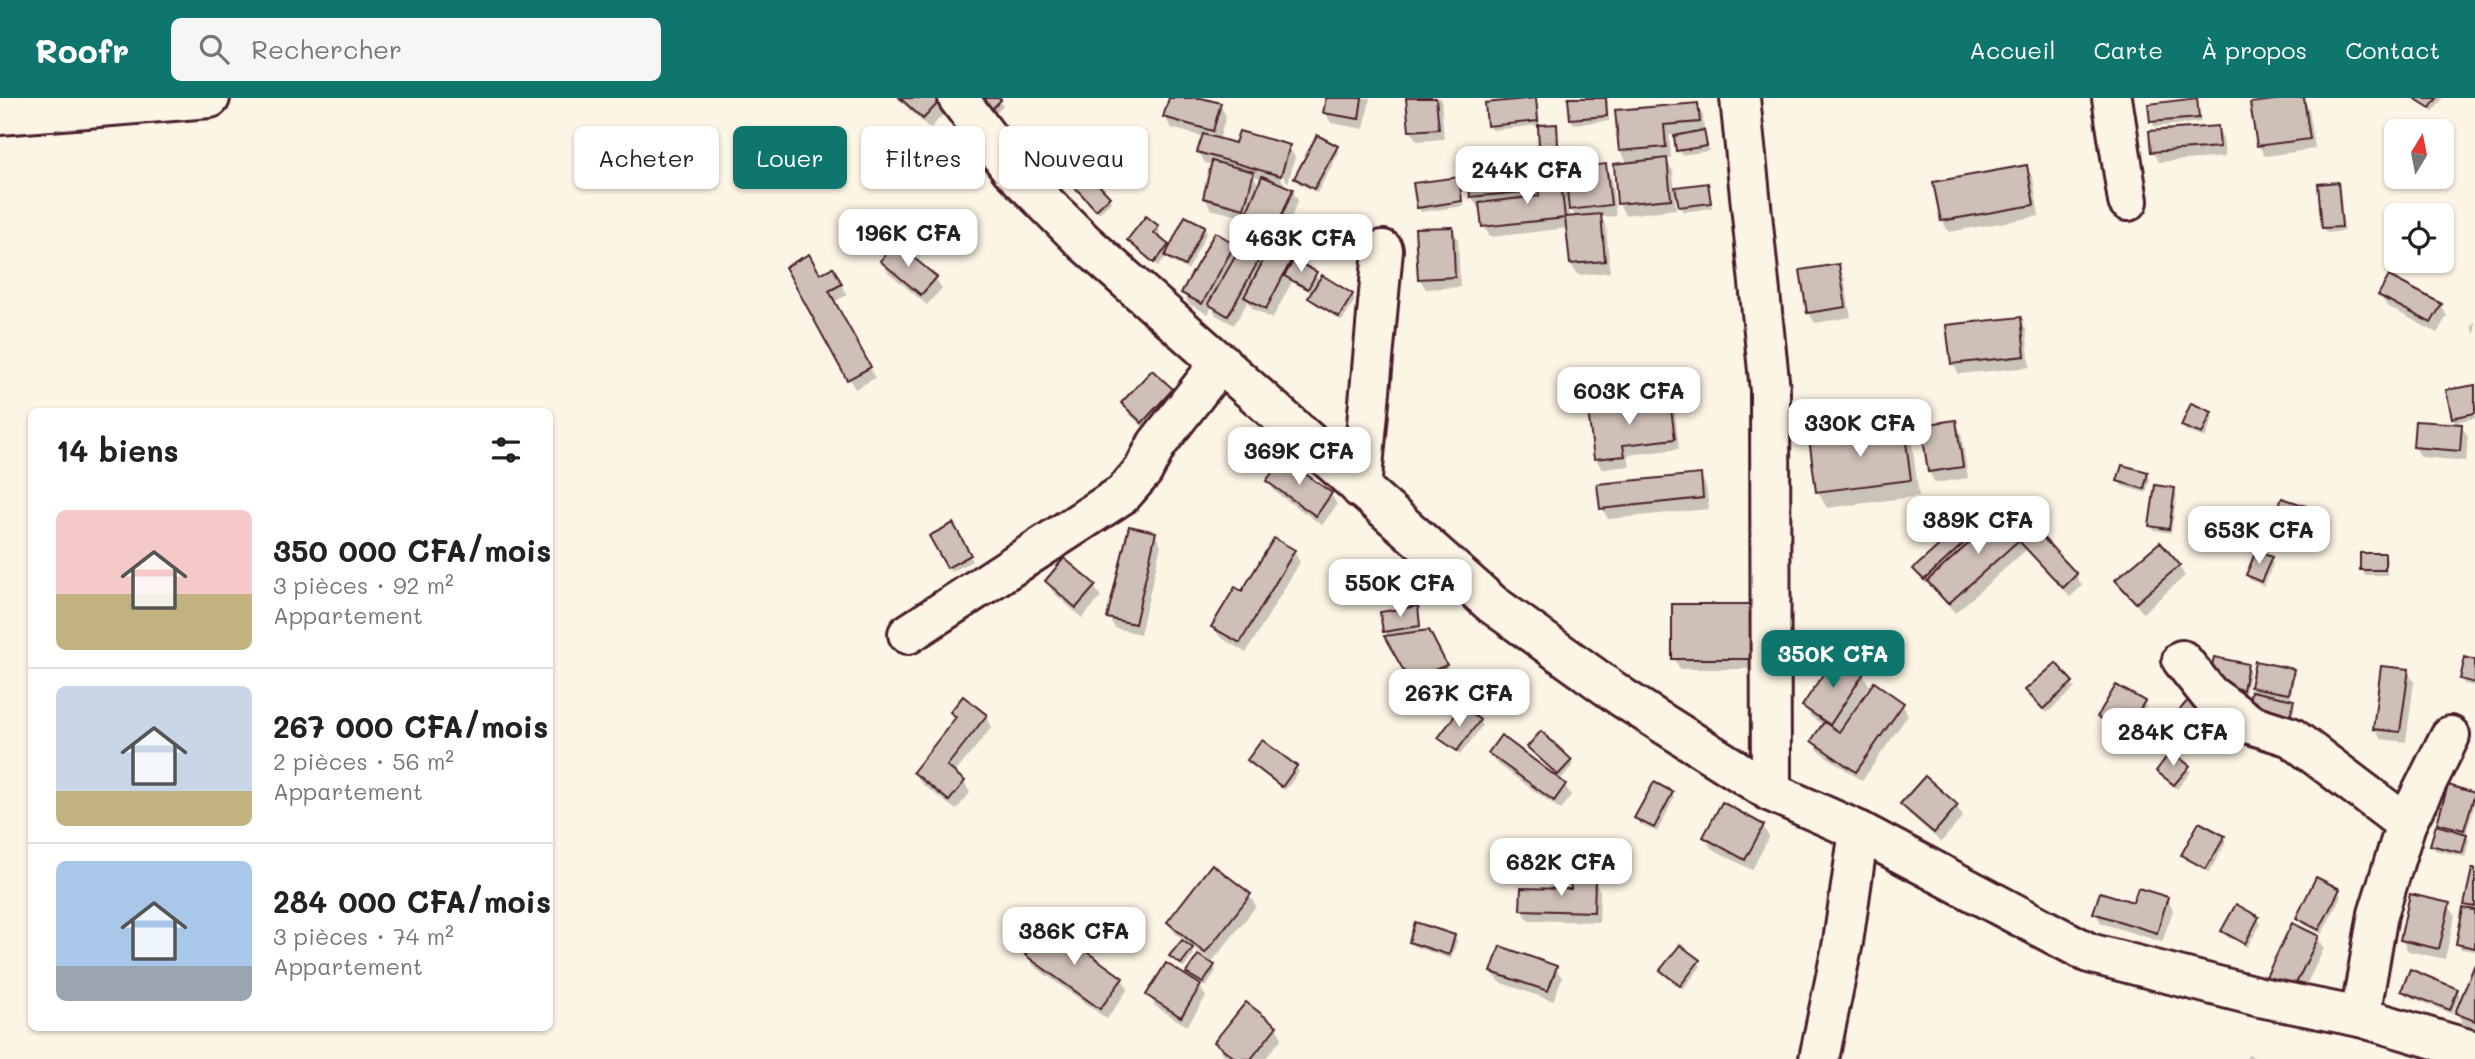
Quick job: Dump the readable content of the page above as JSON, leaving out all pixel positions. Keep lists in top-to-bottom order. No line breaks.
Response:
{"north":"top","page":{"header":"Roofr","search":"Rechercher","nav":["Accueil","Carte","À propos","Contact"],"chip":["Acheter","Louer","Filtres","Nouveau"],"price":["244K CFA","196K CFA","463K CFA","603K CFA","330K CFA","369K CFA","389K CFA","653K CFA","550K CFA","350K CFA","267K CFA","284K CFA","682K CFA","386K CFA"],"heading":"14 biens","list":[{"name":"350 000 CFA/mois","note":"3 pièces · 92 m² · Appartement"},{"name":"267 000 CFA/mois","note":"2 pièces · 56 m² · Appartement"},{"name":"284 000 CFA/mois","note":"3 pièces · 74 m² · Appartement"}]}}
